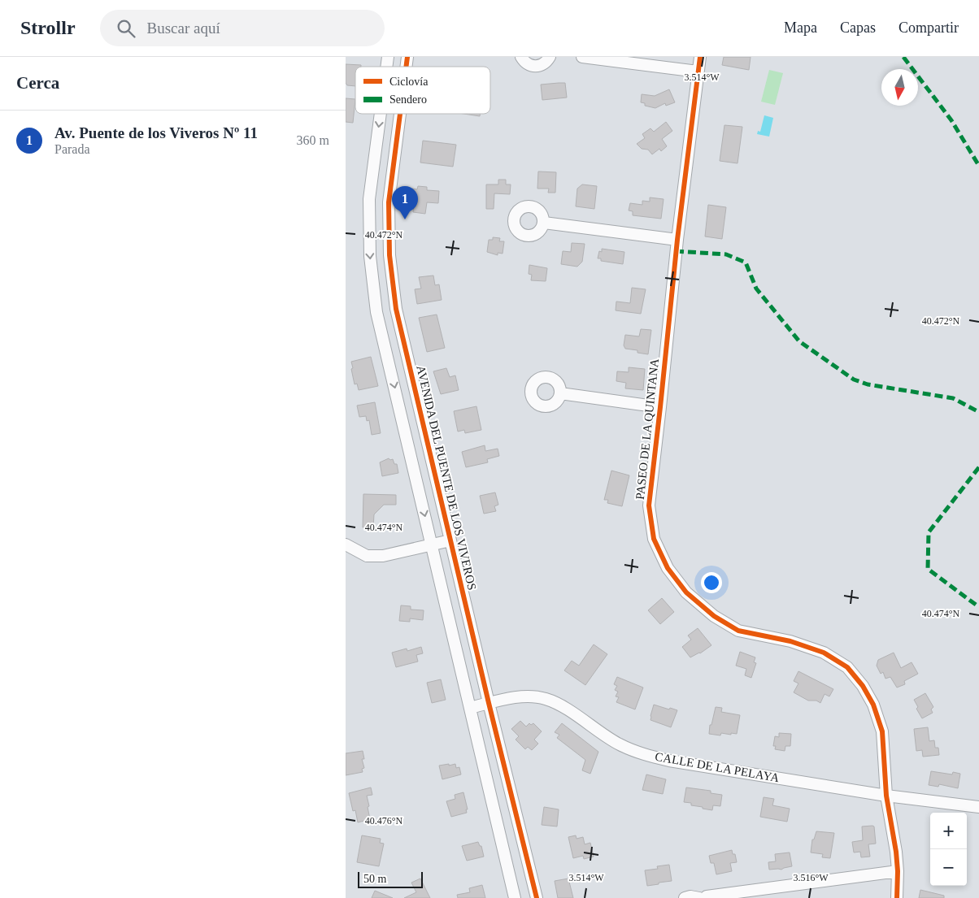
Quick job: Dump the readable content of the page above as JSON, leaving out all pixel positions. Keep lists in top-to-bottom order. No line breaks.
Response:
{"streets":{"street":["PASEO DE LA QUINTANA","AVENIDA DEL PUENTE DE LOS VIVEROS","CALLE DE LA PELAYA"]},"crossings":[["PASEO DE LA QUINTANA","CALLE DE LA PELAYA"],["AVENIDA DEL PUENTE DE LOS VIVEROS","CALLE DE LA PELAYA"]],"legend":["Ciclovía","Sendero"],"scale_bar":"50 m","north":"bottom","page":{"header":"Strollr","search":"Buscar aquí","nav":["Mapa","Capas","Compartir"],"heading":"Cerca","list":[{"mark":"1","name":"Av. Puente de los Viveros Nº 11","note":"Parada","value":"360 m"}],"pins":"1","map_buttons":["+","−"],"scale":"50 m"},"coordinates":["3.514°W","40.472°N","40.474°N","40.476°N","3.516°W"]}
